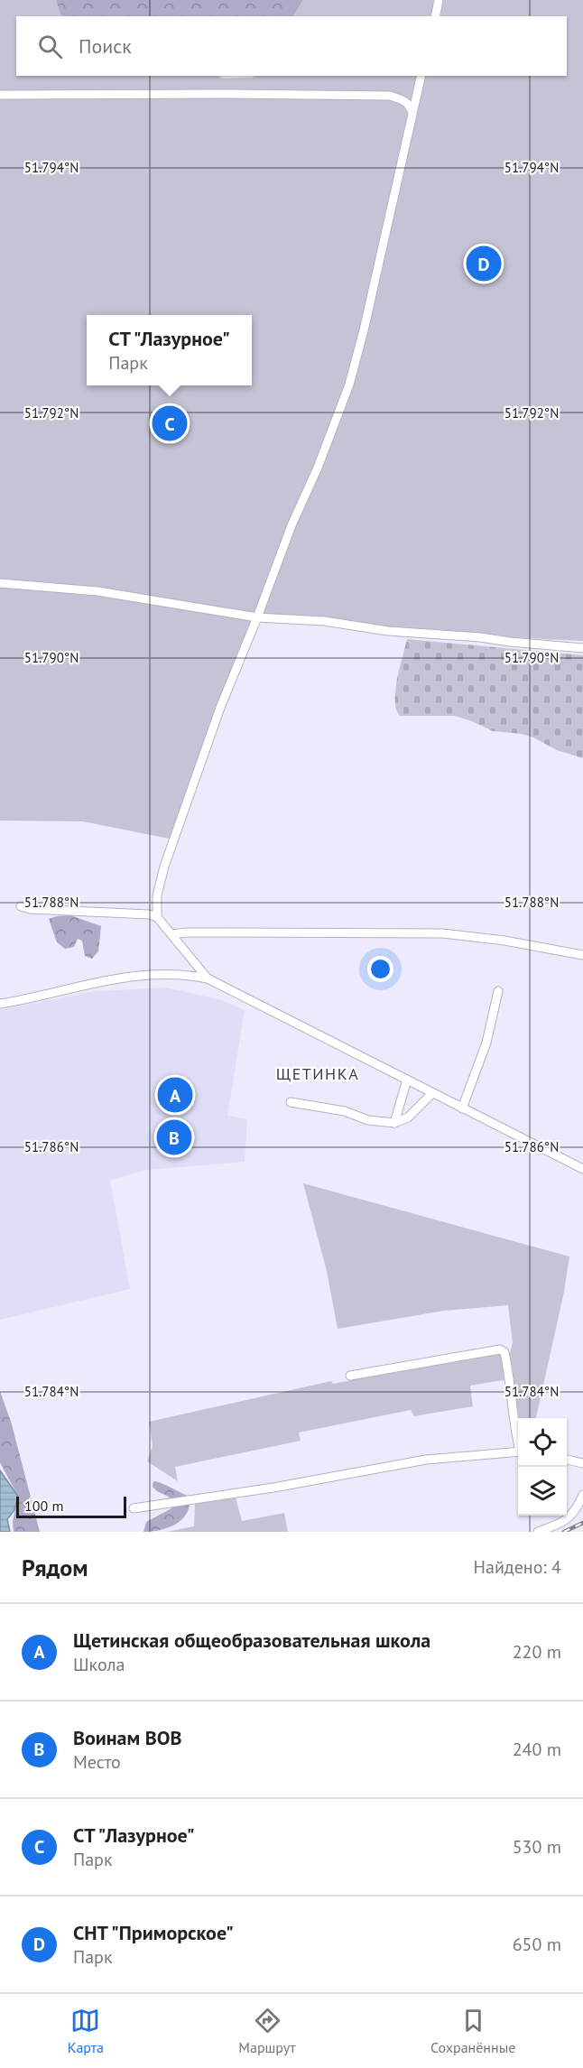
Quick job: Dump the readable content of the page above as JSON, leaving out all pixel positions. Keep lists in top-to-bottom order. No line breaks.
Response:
{"districts":["ЩЕТИНКА"],"scale_bar":"100 m","page":{"search":"Поиск","pins":["D","C","A","B"],"popup":["СТ \"Лазурное\"","Парк"],"scale":"100 m","heading":["Рядом","Найдено: 4"],"list":[{"mark":"A","name":"Щетинская общеобразовательная школа","note":"Школа","value":"220 m"},{"mark":"B","name":"Воинам ВОВ","note":"Место","value":"240 m"},{"mark":"C","name":"СТ \"Лазурное\"","note":"Парк","value":"530 m"},{"mark":"D","name":"СНТ \"Приморское\"","note":"Парк","value":"650 m"}],"nav":["Карта","Маршрут","Сохранённые"]},"coordinates":["51.794°N","51.792°N","51.790°N","51.788°N","51.786°N","51.784°N"]}
